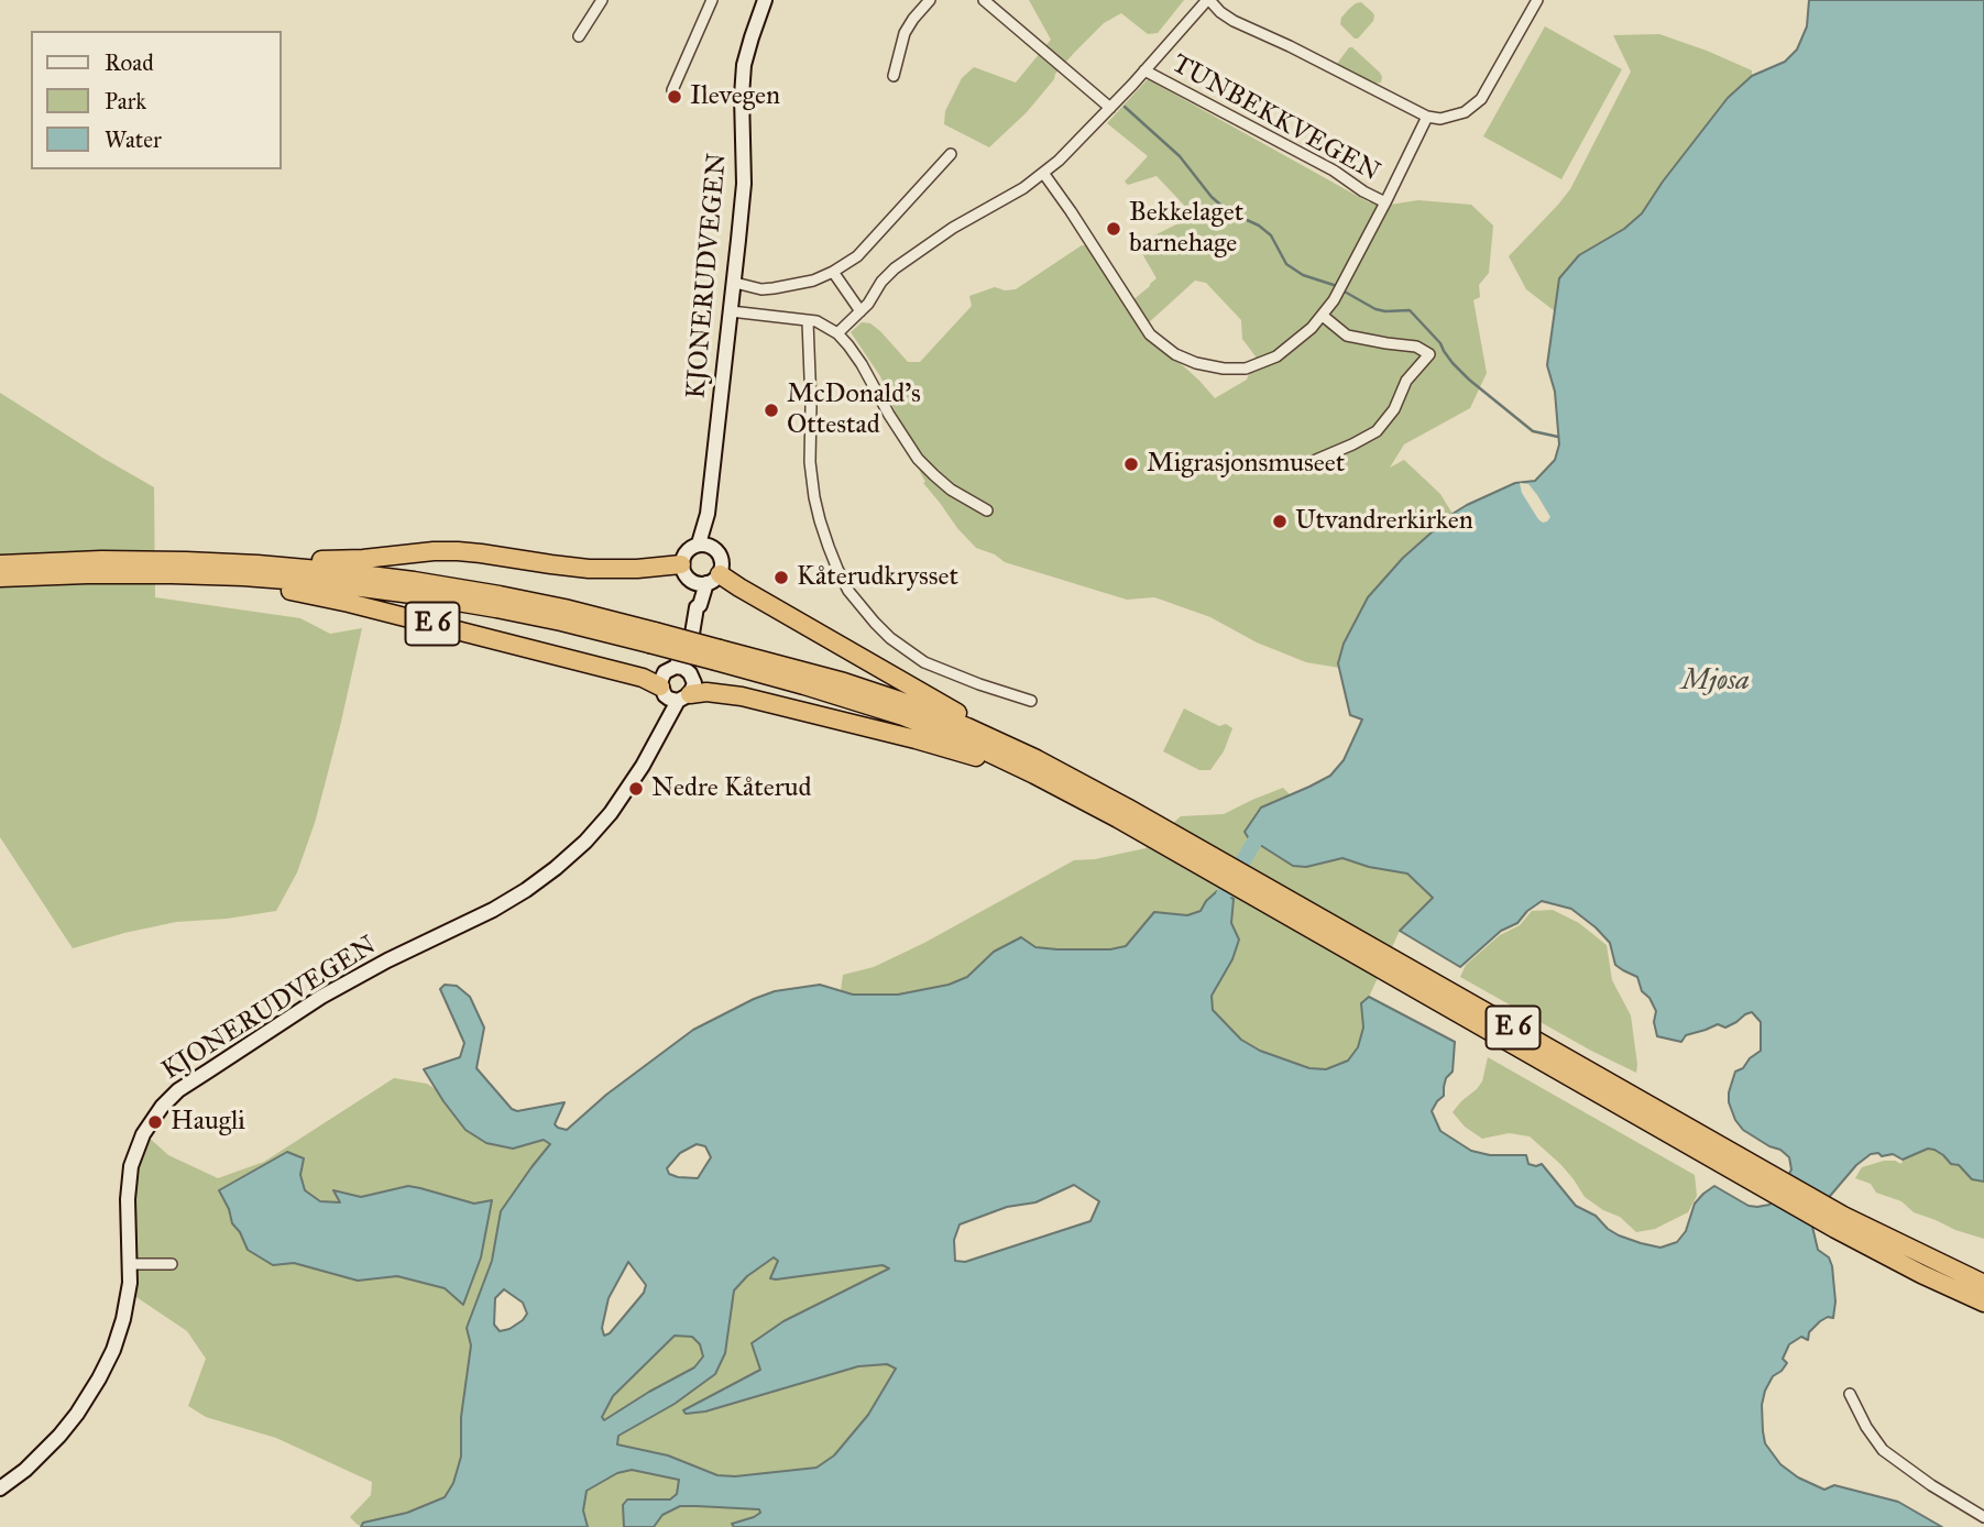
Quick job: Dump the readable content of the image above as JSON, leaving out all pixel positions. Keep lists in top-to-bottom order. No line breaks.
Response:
{"streets":{"highway":["E 6"],"main road":["KJONERUDVEGEN"],"street":["TUNBEKKVEGEN"]},"crossings":[["KJONERUDVEGEN","E 6"]],"water":["Mjøsa"],"places":["Ilevegen","Bekkelaget barnehage","McDonald's Ottestad","Migrasjonsmuseet","Utvandrerkirken","Kåterudkrysset","Nedre Kåterud","Haugli"],"legend":["Road","Park","Water"]}
